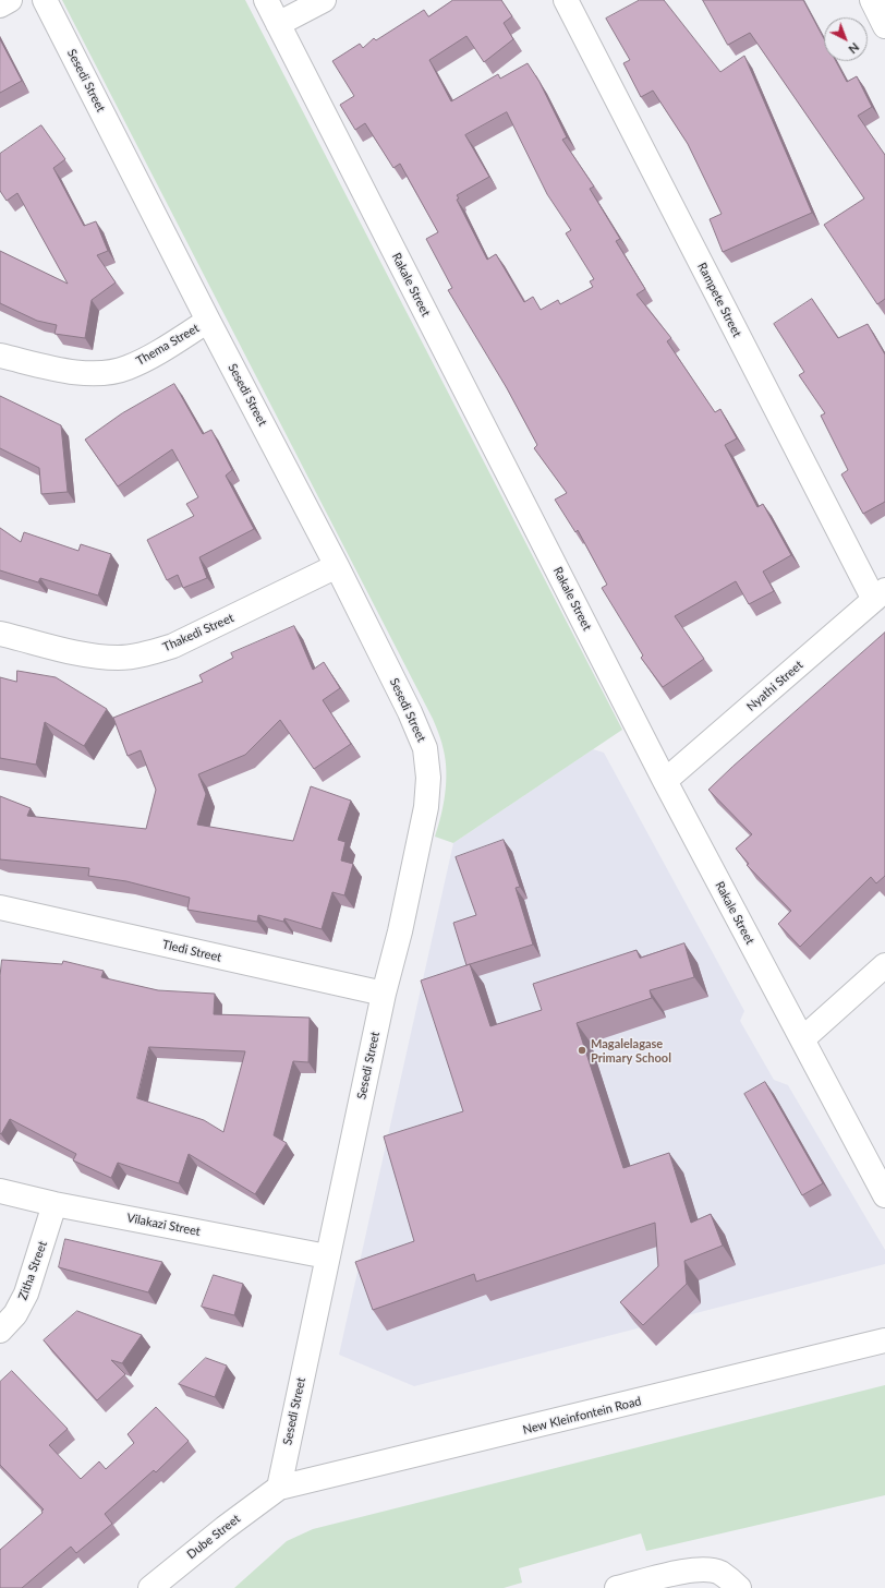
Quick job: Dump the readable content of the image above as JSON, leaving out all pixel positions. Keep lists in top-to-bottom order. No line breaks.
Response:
{"streets":{"street":["Sesedi Street","Rakale Street","Rampete Street","Thema Street","Thakedi Street","Nyathi Street","Tledi Street","Vilakazi Street","Zitha Street","New Kleinfontein Road","Dube Street"]},"crossings":[["Sesedi Street","Thema Street"],["Sesedi Street","Thakedi Street"],["Sesedi Street","Tledi Street"],["Sesedi Street","Vilakazi Street"],["Sesedi Street","New Kleinfontein Road"],["Sesedi Street","Dube Street"],["Rakale Street","Nyathi Street"],["Rampete Street","Nyathi Street"],["Vilakazi Street","Zitha Street"],["New Kleinfontein Road","Dube Street"]],"places":["Magalelagase Primary School"],"north":"bottom right"}
